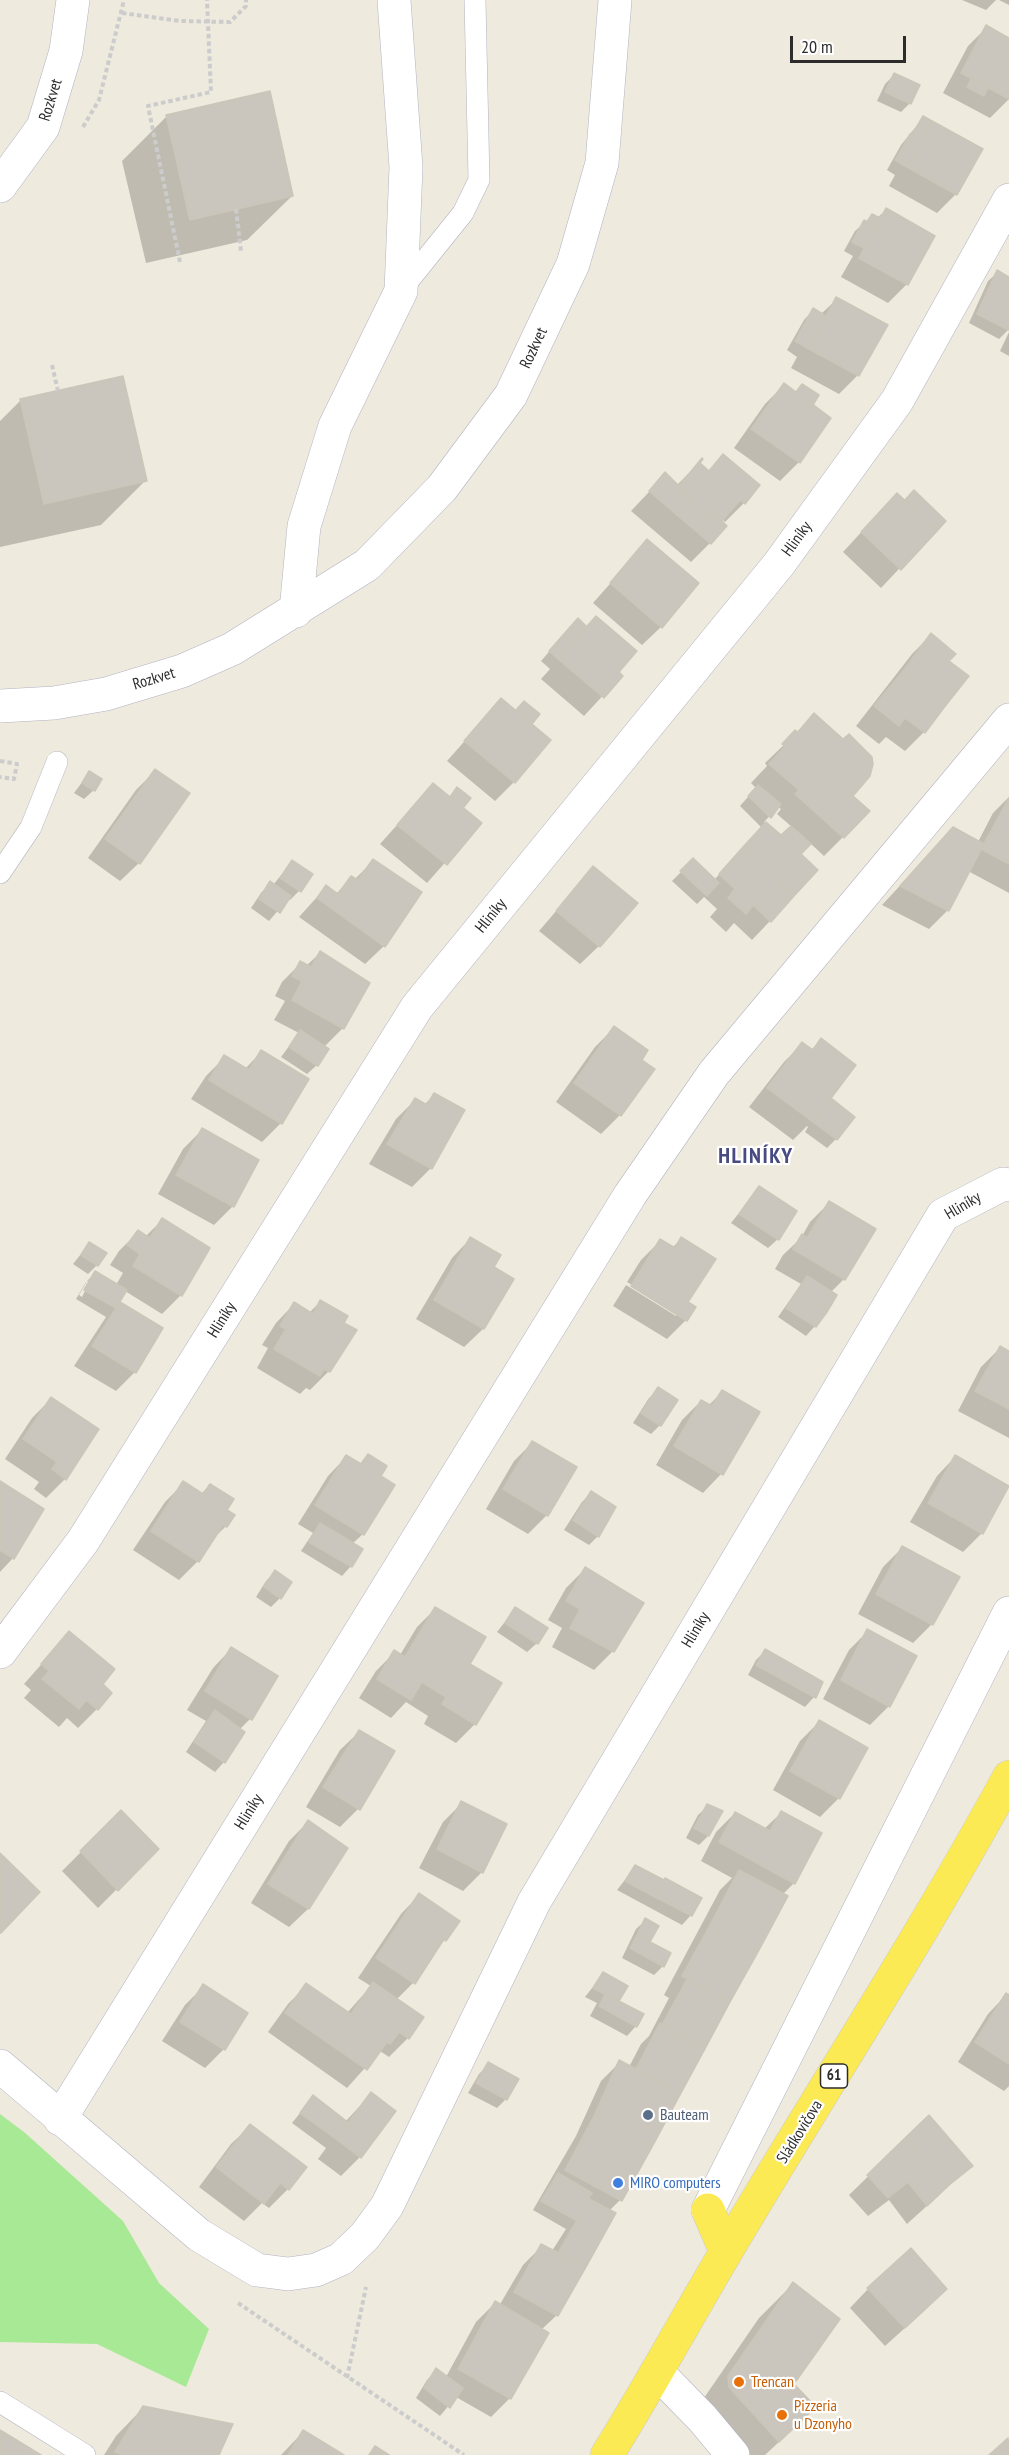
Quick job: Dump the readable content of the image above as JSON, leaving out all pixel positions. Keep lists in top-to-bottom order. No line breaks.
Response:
{"streets":{"main road":["61","Sládkovičova"],"street":["Rozkvet","Hliníky"]},"districts":["HLINÍKY"],"places":["Bauteam","MIRO computers","Trencan","Pizzeria u Dzonyho"],"scale_bar":"20 m"}
